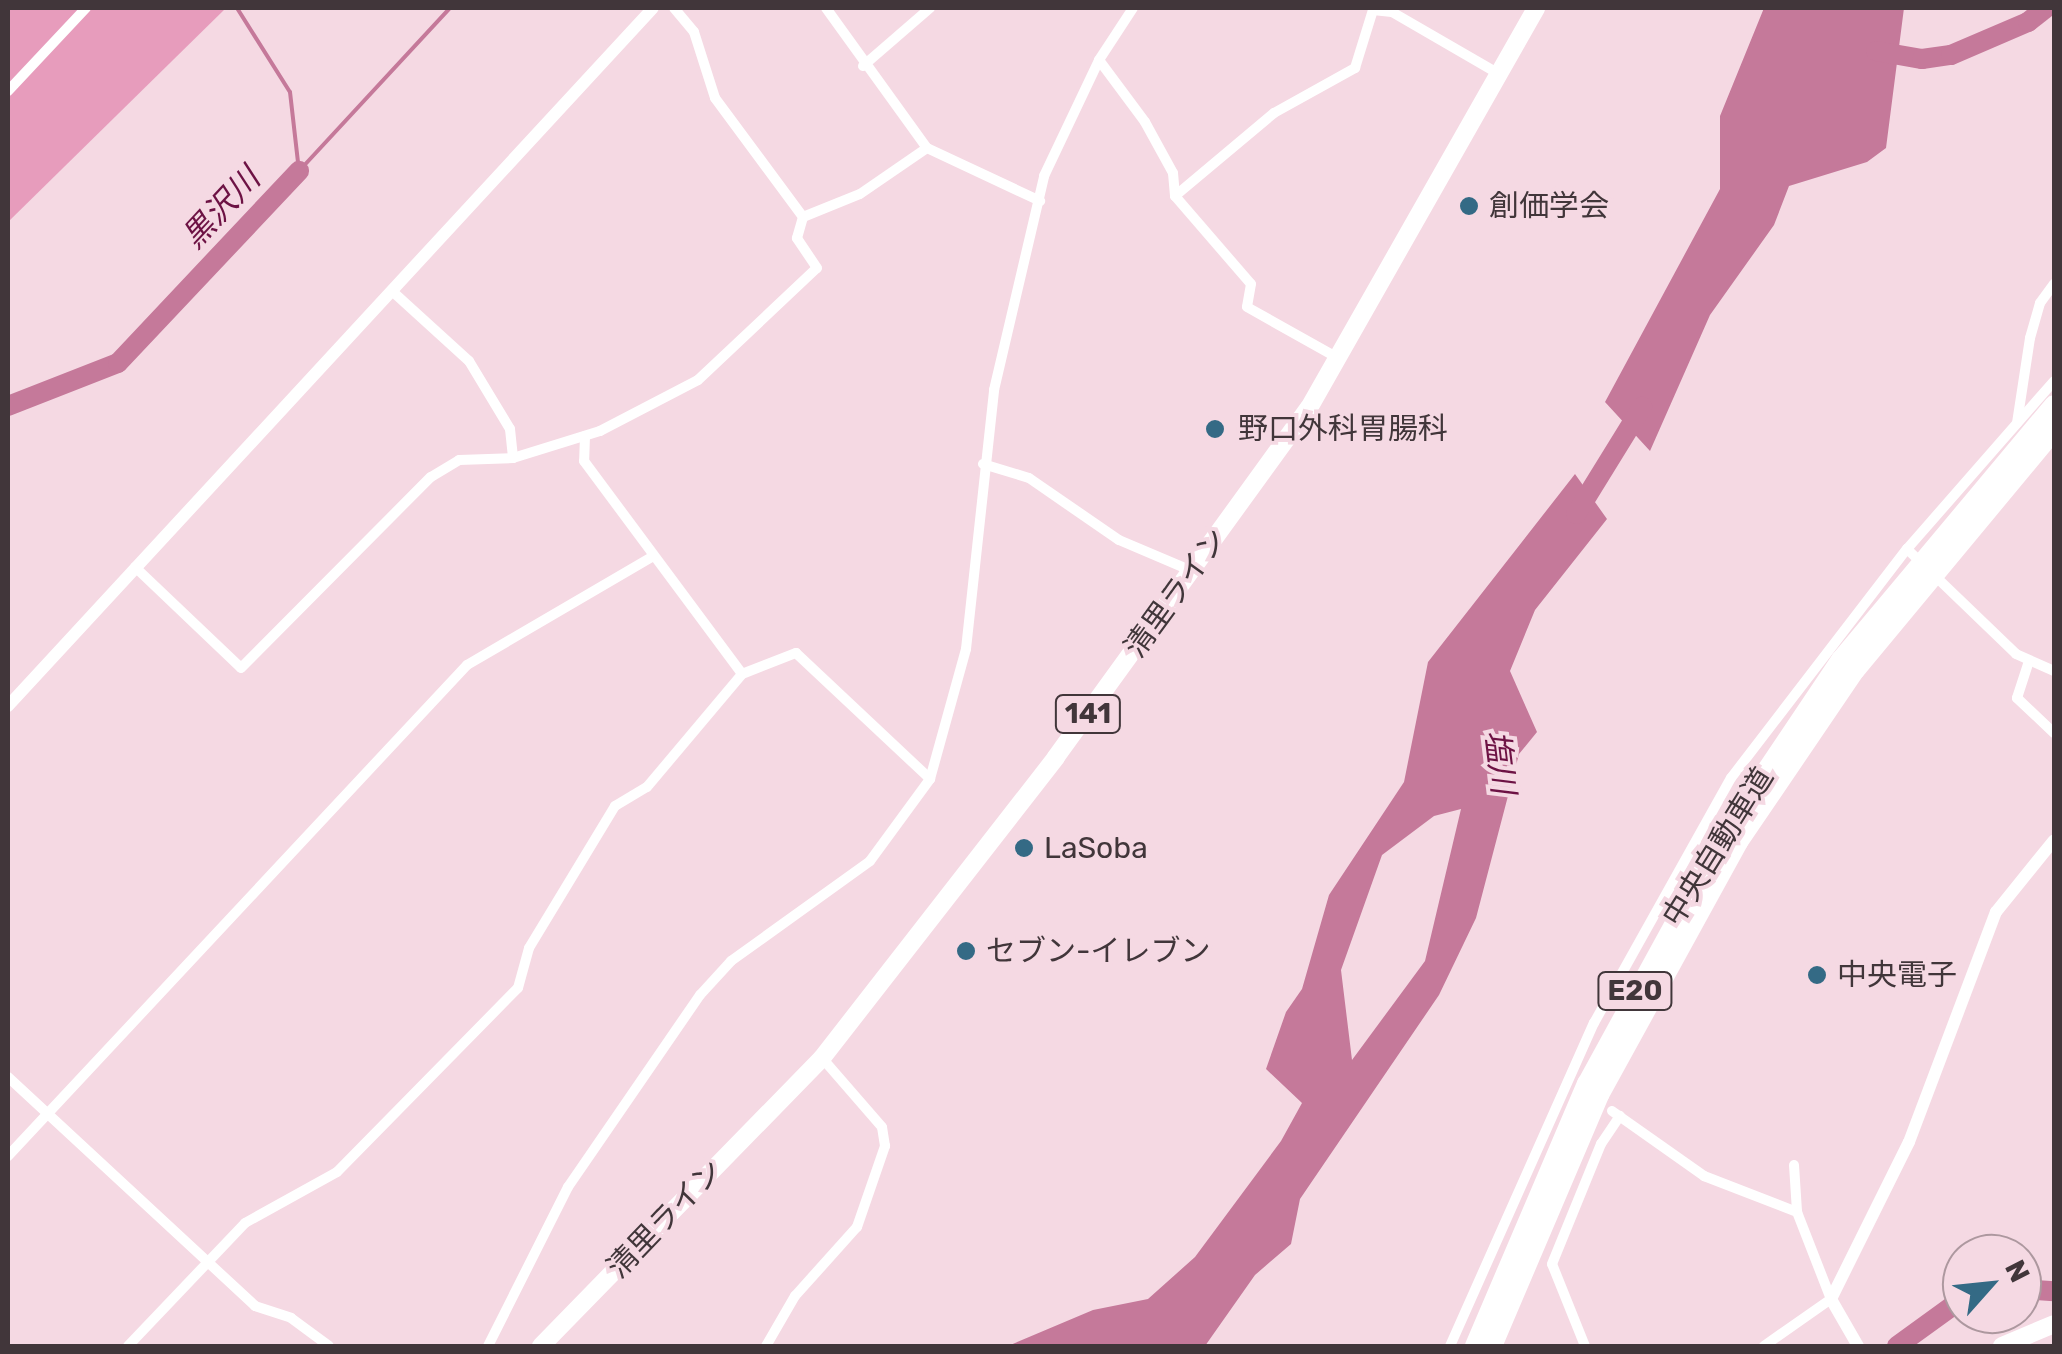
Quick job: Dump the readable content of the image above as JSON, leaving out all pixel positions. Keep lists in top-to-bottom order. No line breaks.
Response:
{"streets":{"highway":["中央自動車道","E20"],"main road":["清里ライン","141"]},"water":["黒沢川","塩川"],"places":["創価学会","野口外科胃腸科","LaSoba","セブン-イレブン","中央電子"],"north":"top right"}
